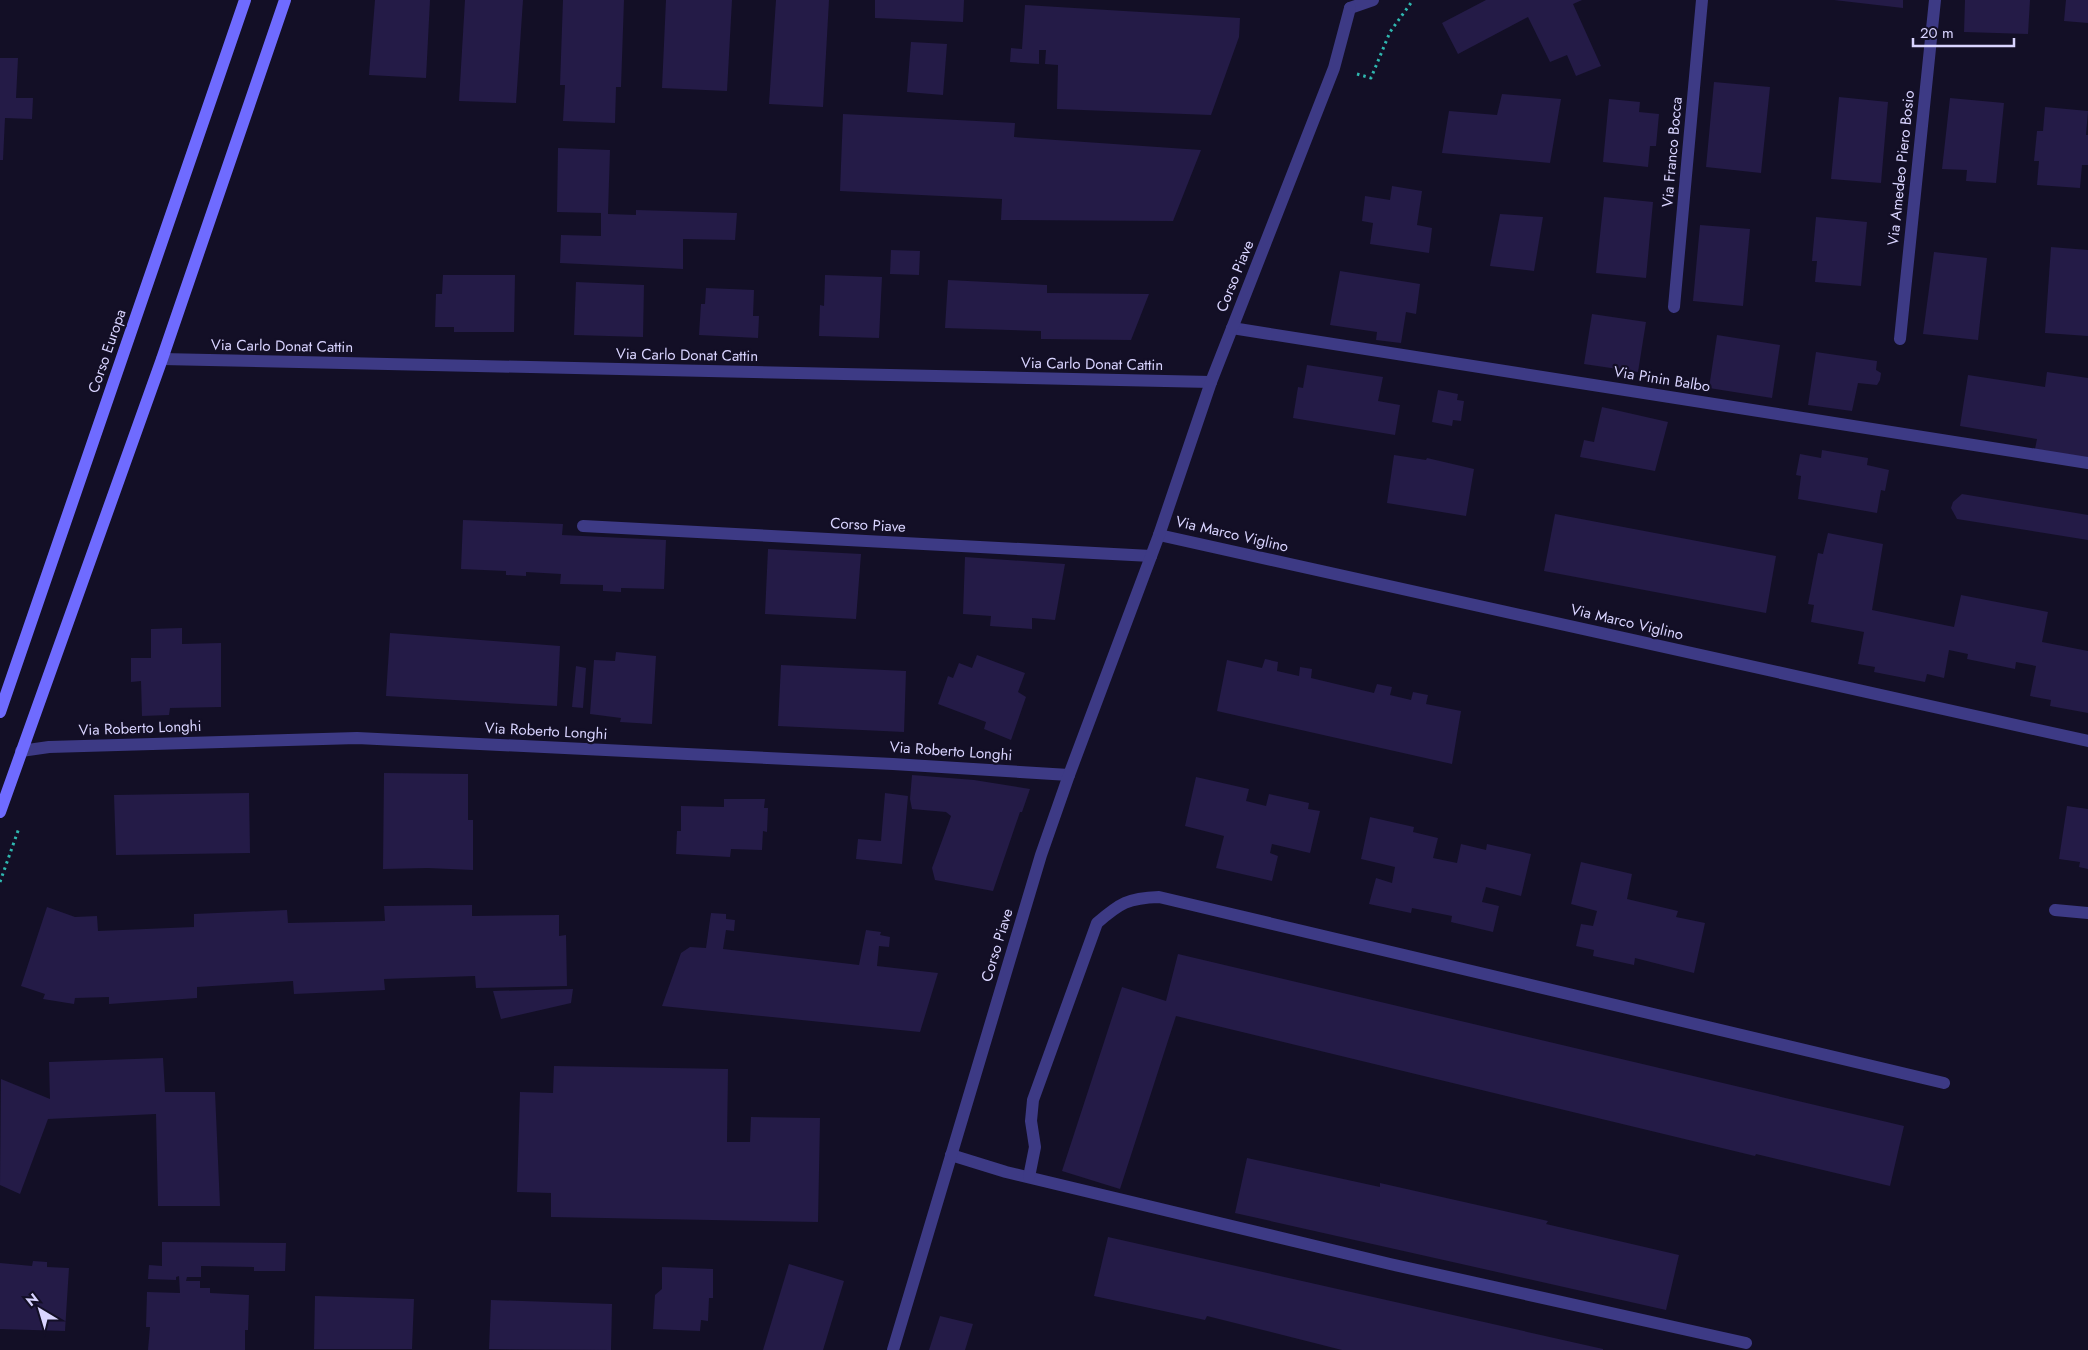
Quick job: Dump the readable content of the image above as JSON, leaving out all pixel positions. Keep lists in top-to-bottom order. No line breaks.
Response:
{"streets":{"main road":["Corso Europa"],"street":["Via Franco Bocca","Via Amedeo Piero Bosio","Corso Piave","Via Carlo Donat Cattin","Via Pinin Balbo","Via Marco Viglino","Via Roberto Longhi"]},"crossings":[["Corso Piave","Via Carlo Donat Cattin"],["Corso Piave","Via Pinin Balbo"],["Corso Piave","Via Marco Viglino"],["Corso Piave","Via Roberto Longhi"]],"scale_bar":"20 m","north":"top left"}
